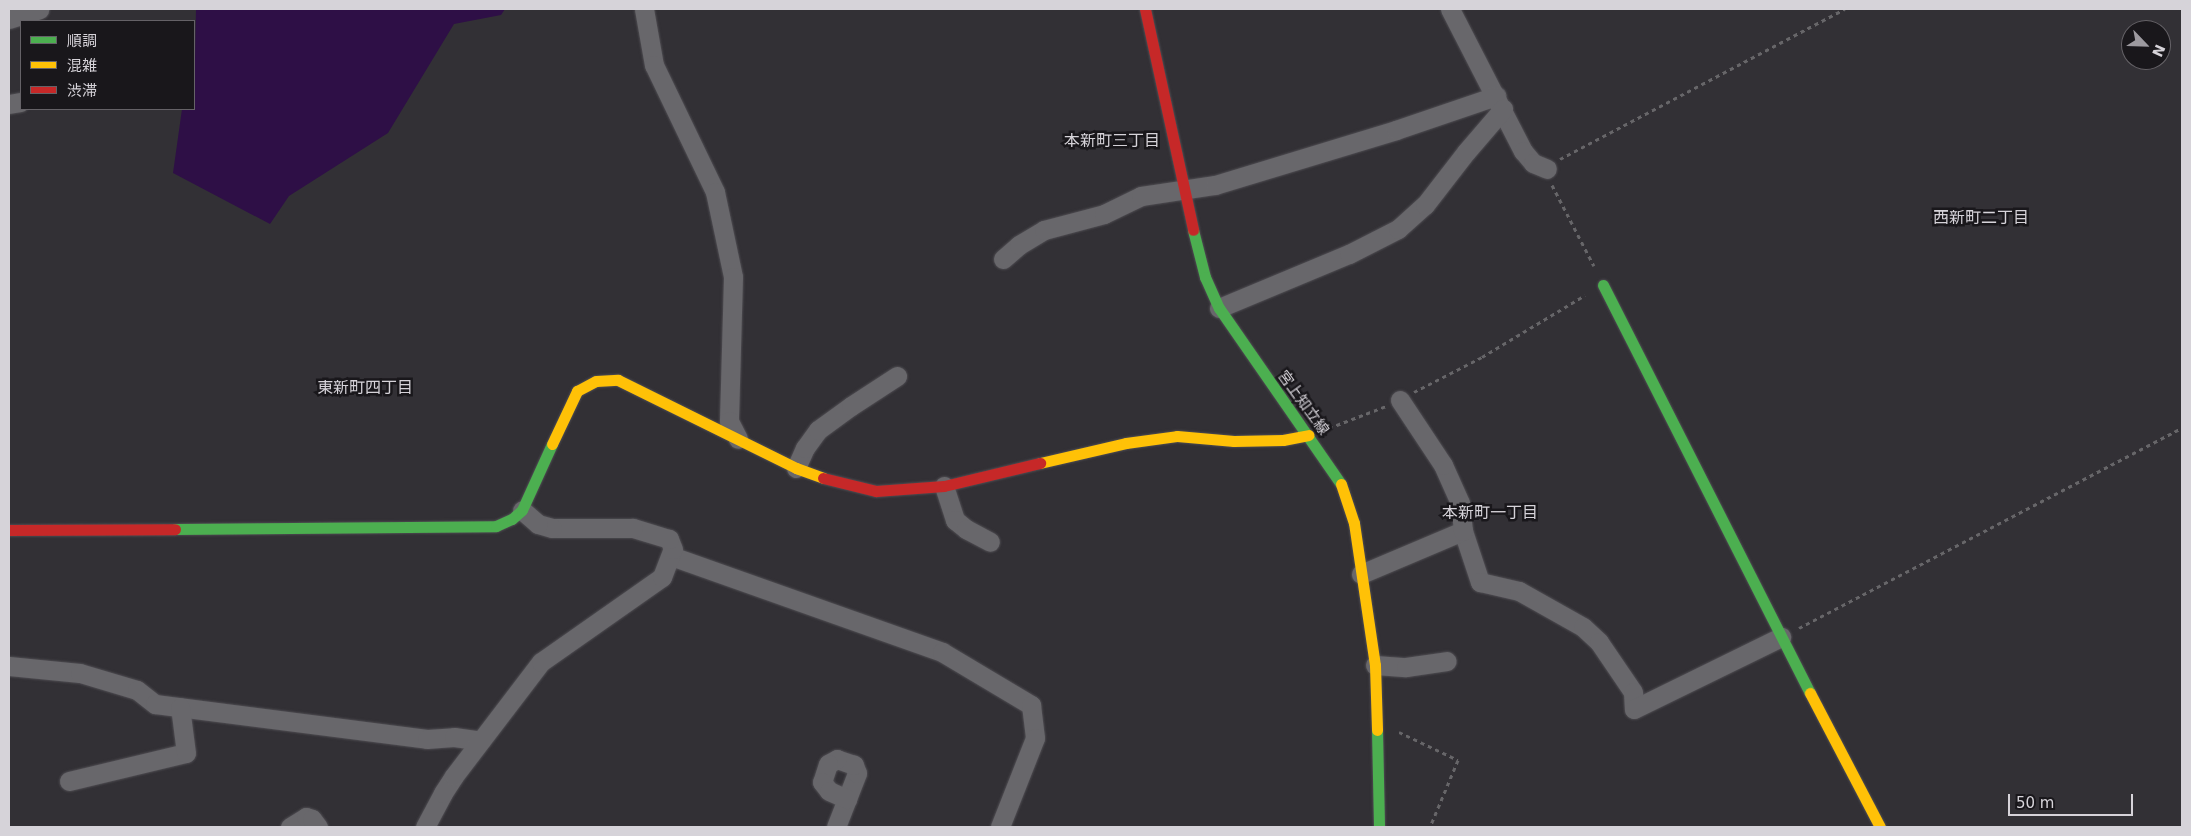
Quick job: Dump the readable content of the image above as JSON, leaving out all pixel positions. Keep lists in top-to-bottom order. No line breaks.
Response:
{"streets":{"street":["宮上知立線"]},"districts":["本新町三丁目","西新町二丁目","東新町四丁目","本新町一丁目"],"legend":["順調","混雑","渋滞"],"scale_bar":"50 m","north":"bottom right"}
